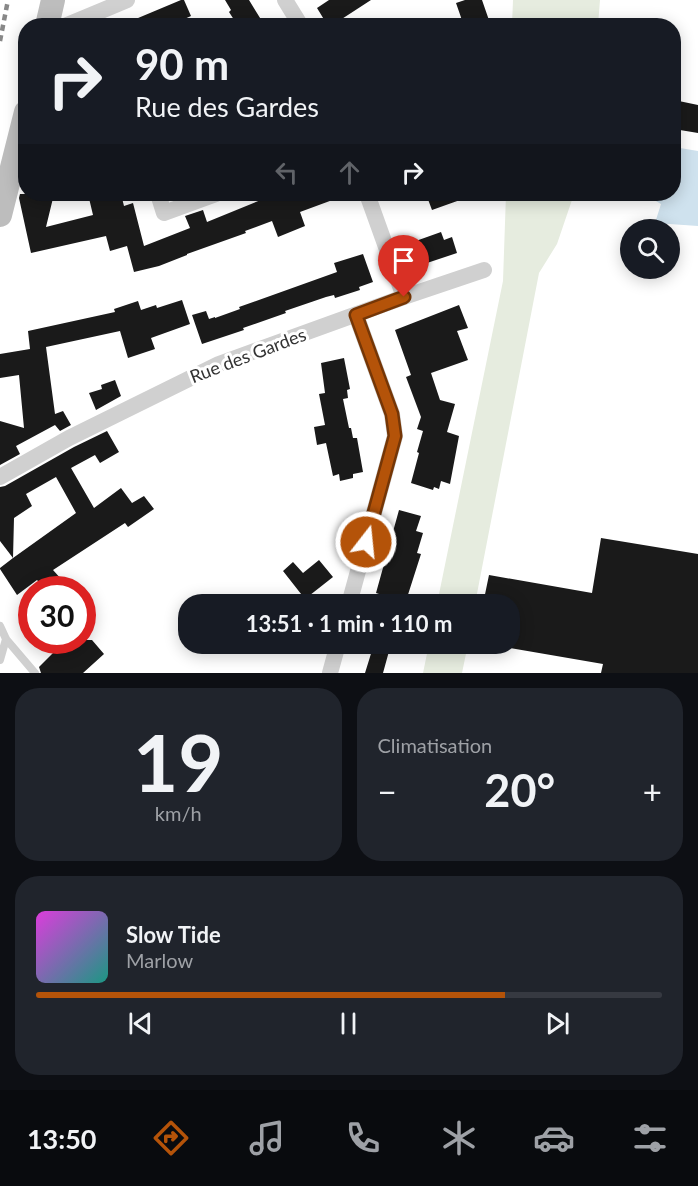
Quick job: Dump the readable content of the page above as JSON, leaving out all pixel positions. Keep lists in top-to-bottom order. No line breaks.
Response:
{"streets":{"street":["Rue des Gardes"]},"page":{"turn":["90 m","Rue des Gardes"],"limit":"30","trip":"13:51 · 1 min · 110 m","tile":[["19","km/h"],"Climatisation"],"heat":["−","20°","+"],"song":["Slow Tide","Marlow"],"tabs":"13:50"}}
